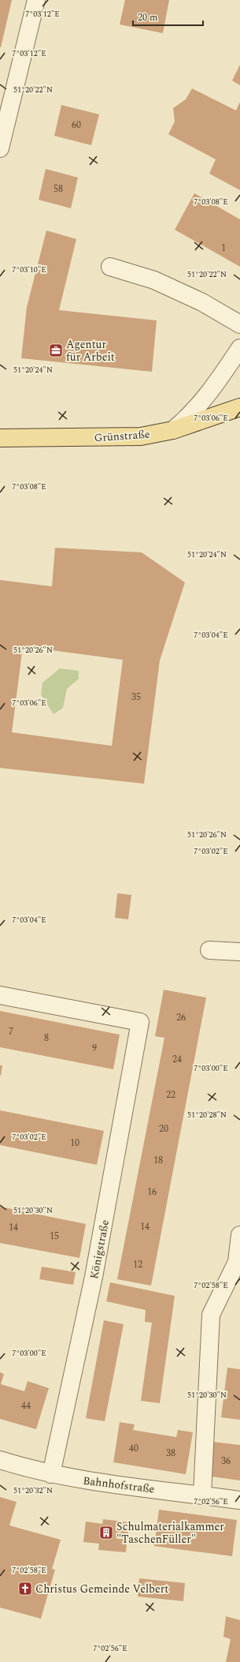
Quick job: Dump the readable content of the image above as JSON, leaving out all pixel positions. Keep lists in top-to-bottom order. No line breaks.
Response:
{"streets":{"main road":["Grünstraße"],"street":["Königstraße","Bahnhofstraße"]},"crossings":[["Königstraße","Bahnhofstraße"]],"places":{"office":["Agentur für Arbeit"],"building":["Schulmaterialkammer \"TaschenFüller\""],"church":["Christus Gemeinde Velbert"]},"house_numbers":["60","58","1","35","26","7","8","9","24","22","20","10","18","16","14","14","15","12","44","40","38","36"],"scale_bar":"20 m","coordinates":["7°03'12\"E","51°20'22\"N","7°03'08\"E","7°03'10\"E","51°20'24\"N","7°03'06\"E","7°03'04\"E","51°20'26\"N","7°03'02\"E","7°03'00\"E","51°20'28\"N","51°20'30\"N","7°02'58\"E","51°20'32\"N","7°02'56\"E"]}
